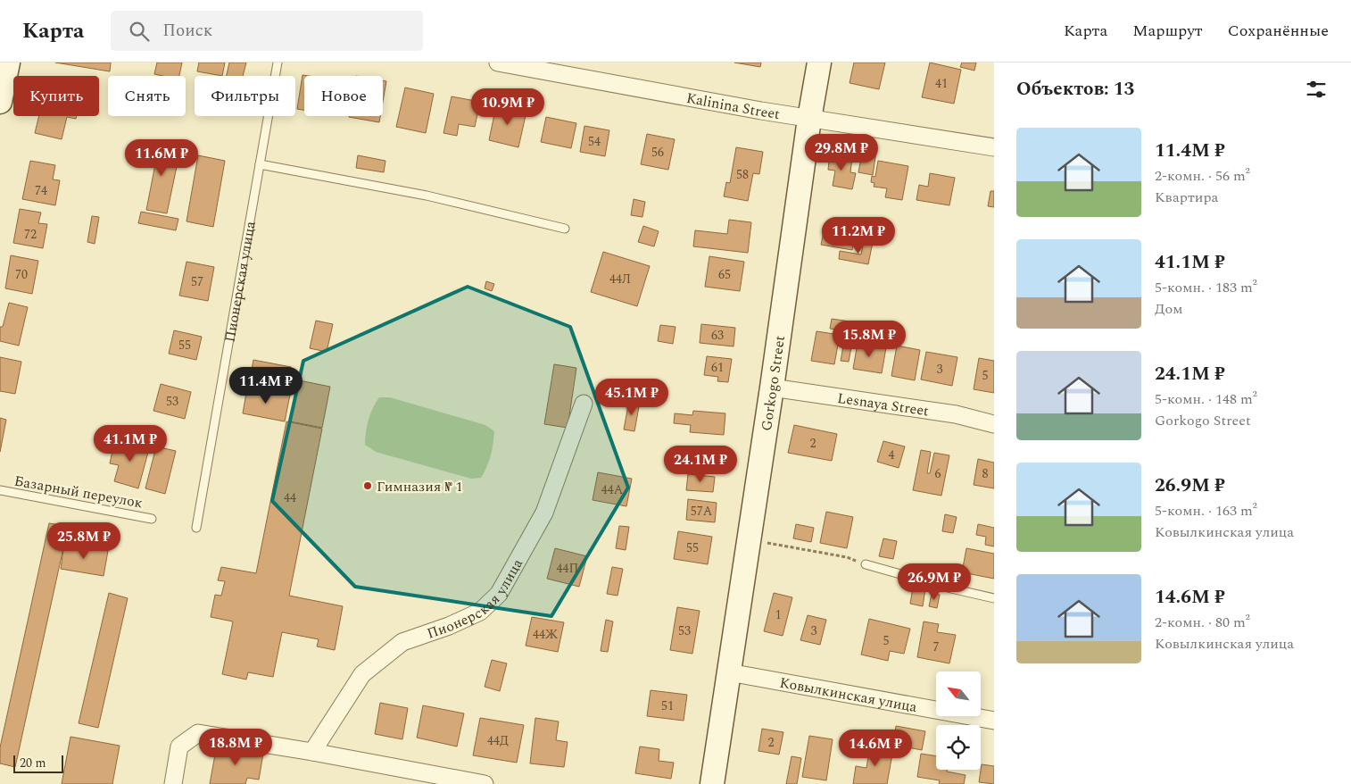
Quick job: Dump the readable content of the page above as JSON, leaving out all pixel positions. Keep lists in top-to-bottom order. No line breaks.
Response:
{"streets":{"main road":["Gorkogo Street"],"street":["Kalinina Street","Пионерская улица","Lesnaya Street","Ковылкинская улица"],"lane":["Базарный переулок"]},"crossings":[["Kalinina Street","Gorkogo Street"],["Gorkogo Street","Lesnaya Street"],["Gorkogo Street","Ковылкинская улица"]],"places":["Гимназия № 1"],"house_numbers":["41","54","56","58","74","72","70","65","44Л","57","63","55","61","3","5","53","2","4","6","8","44А","44","57А","55","44П","1","53","3","44Ж","5","7","51","44Д","2"],"scale_bar":"20 m","north":"top left","page":{"header":"Карта","search":"Поиск","nav":["Карта","Маршрут","Сохранённые"],"heading":"Объектов: 13","chip":["Купить","Снять","Фильтры","Новое"],"price":["10.9M ₽","29.8M ₽","11.6M ₽","11.2M ₽","15.8M ₽","11.4M ₽","45.1M ₽","41.1M ₽","24.1M ₽","25.8M ₽","26.9M ₽","18.8M ₽","14.6M ₽"],"list":[{"name":"11.4M ₽","note":"2-комн. · 56 m² · Квартира"},{"name":"41.1M ₽","note":"5-комн. · 183 m² · Дом"},{"name":"24.1M ₽","note":"5-комн. · 148 m² · Gorkogo Street"},{"name":"26.9M ₽","note":"5-комн. · 163 m² · Ковылкинская улица"},{"name":"14.6M ₽","note":"2-комн. · 80 m² · Ковылкинская улица"}],"scale":"20 m"}}
